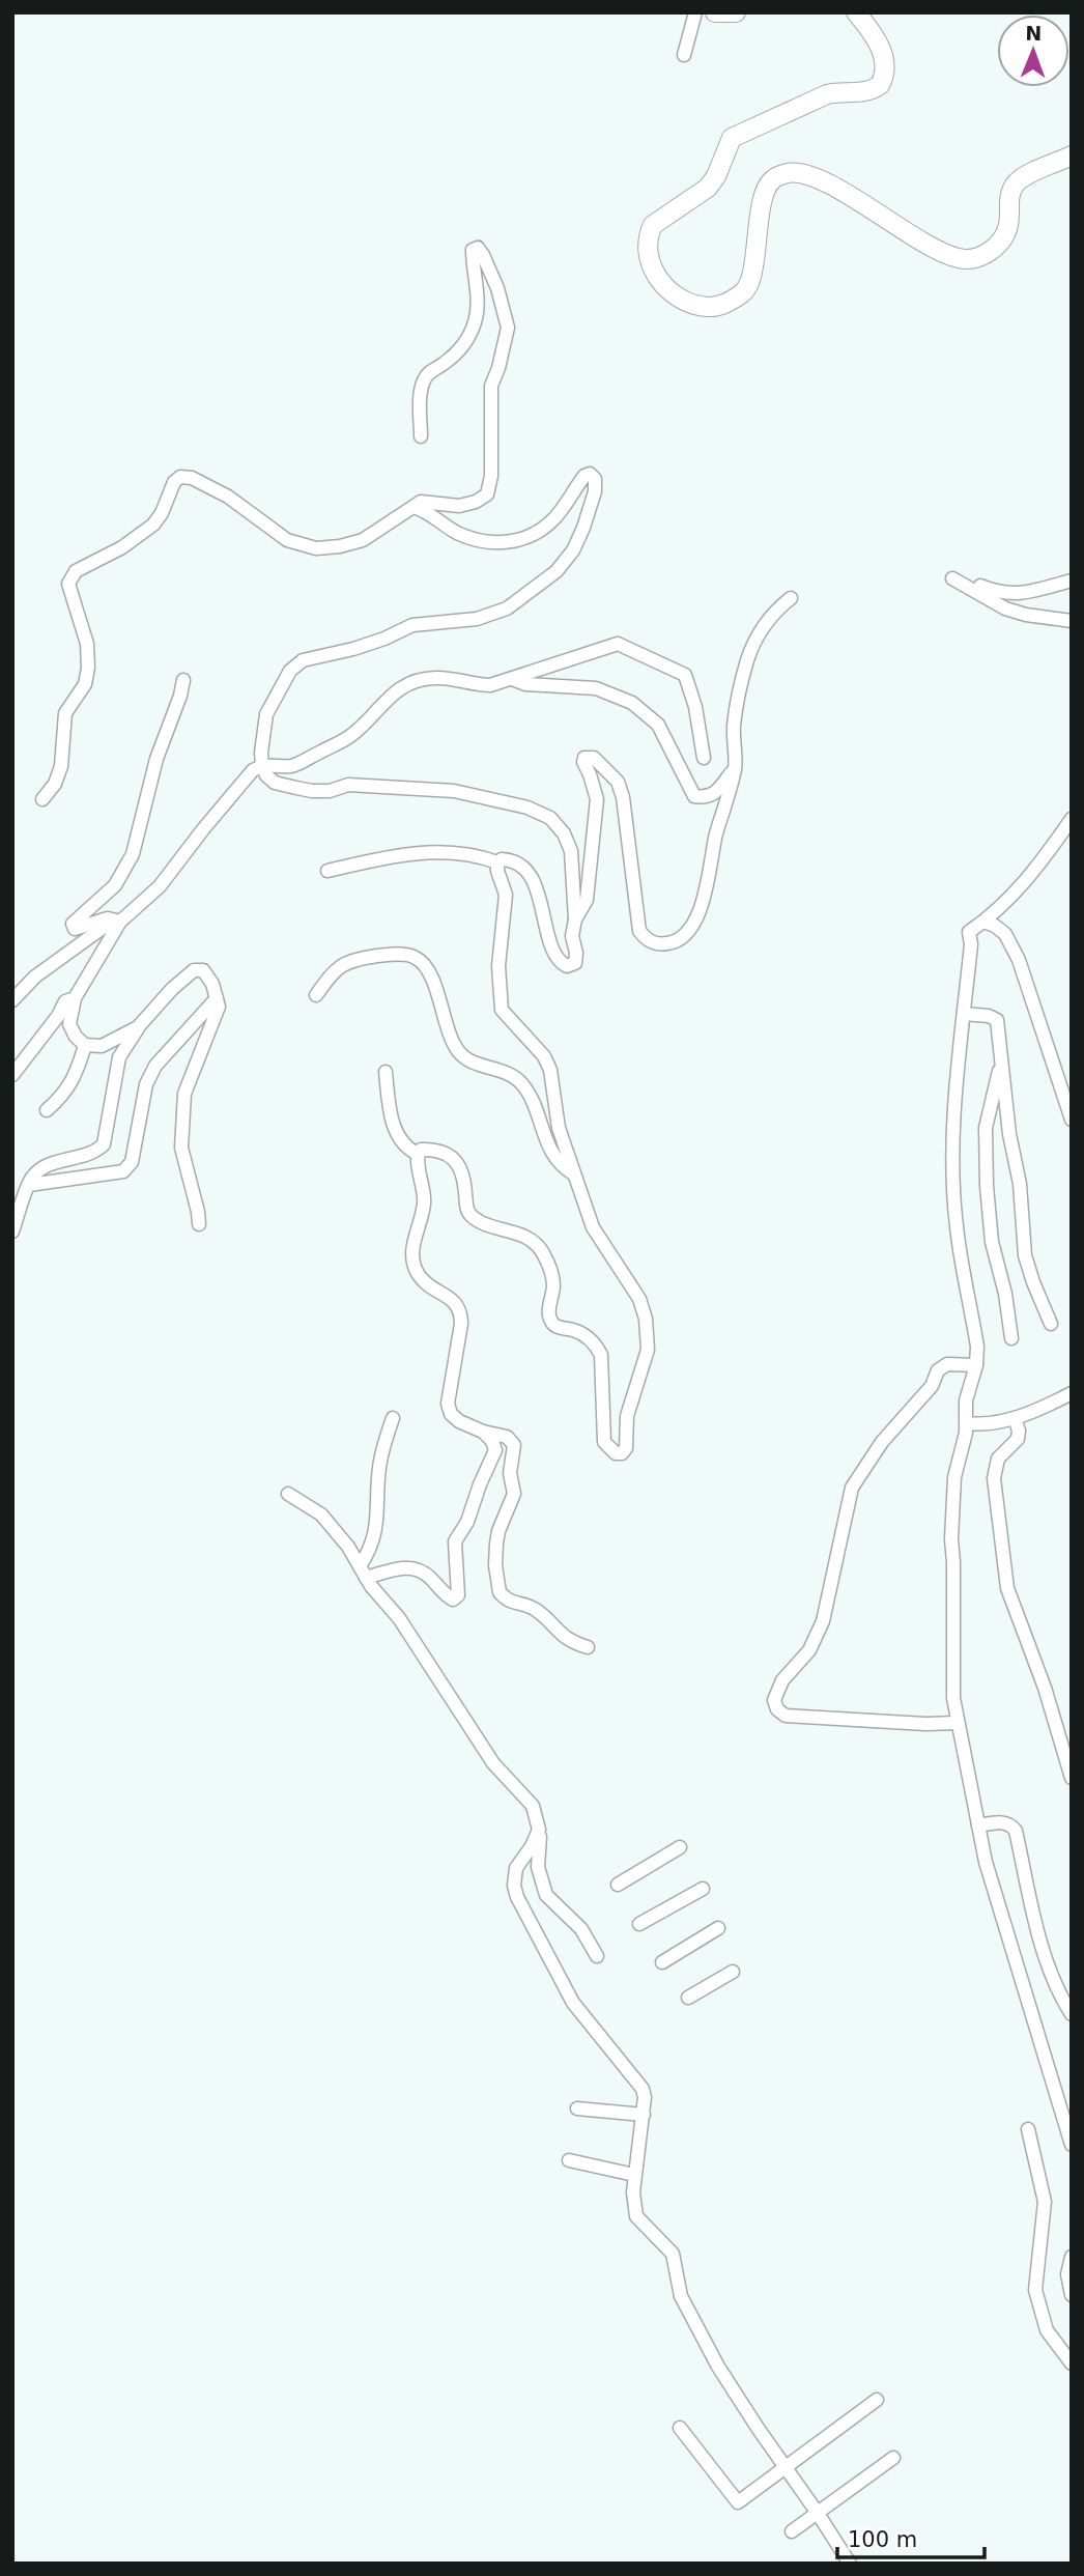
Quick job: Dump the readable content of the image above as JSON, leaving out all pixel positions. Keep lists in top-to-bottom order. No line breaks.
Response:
{"scale_bar":"100 m","north":"top"}
